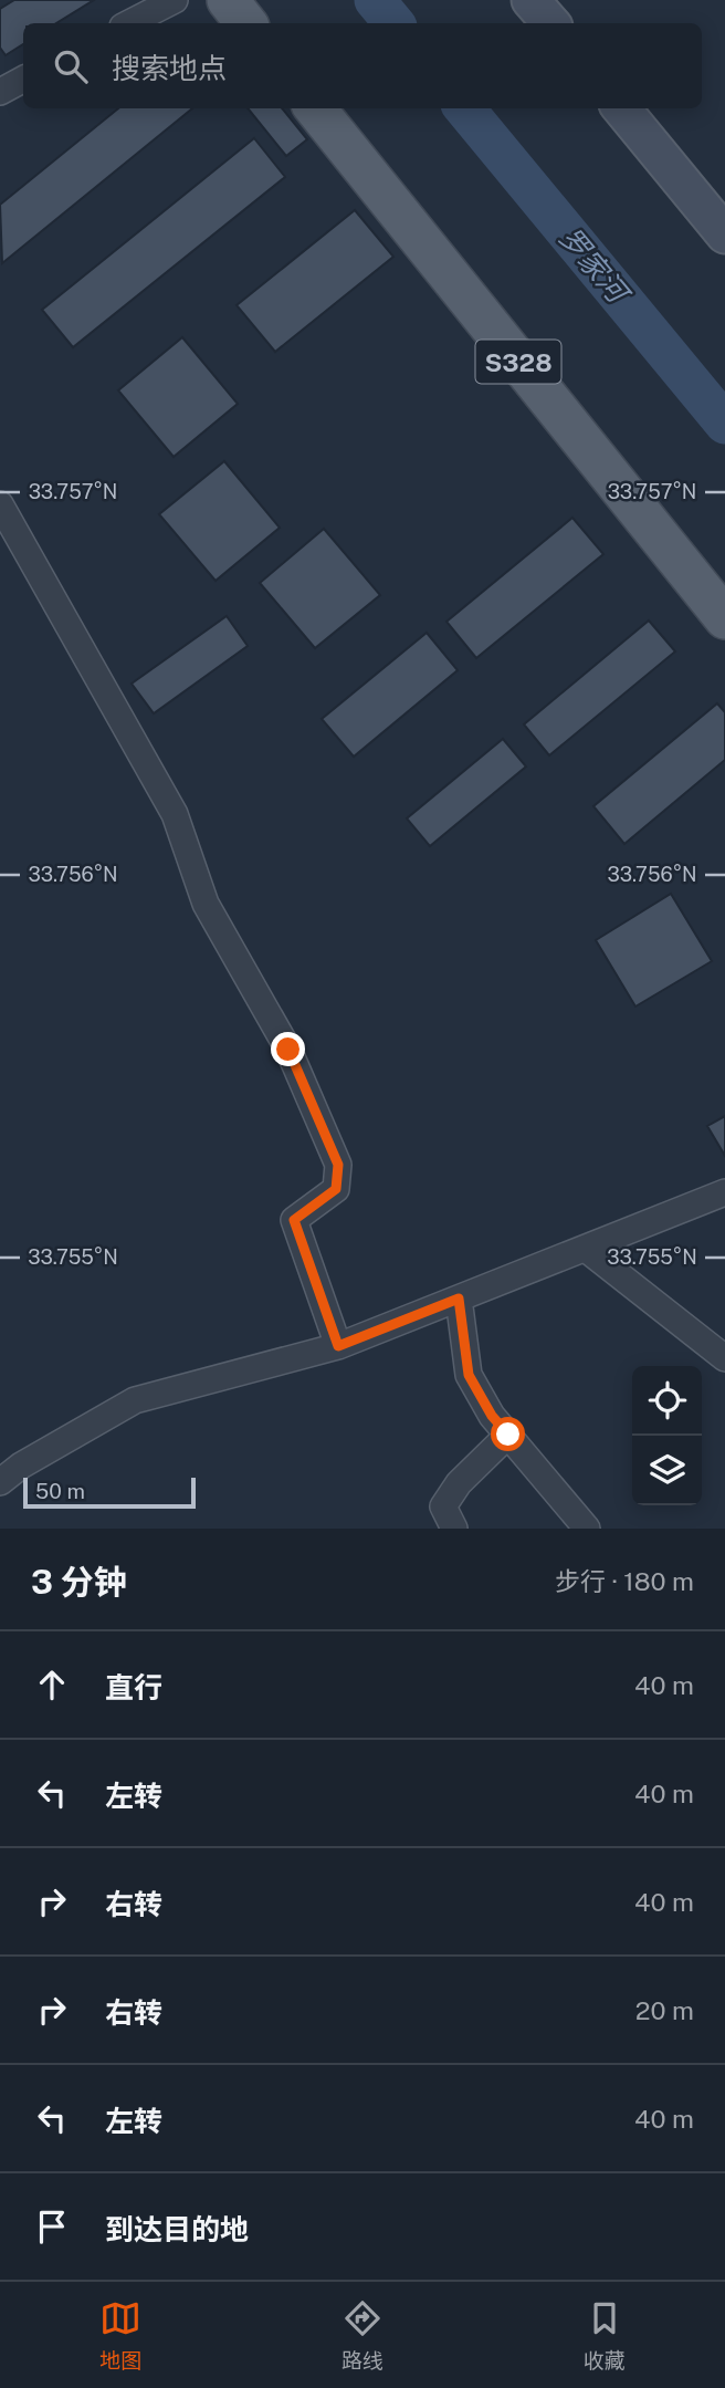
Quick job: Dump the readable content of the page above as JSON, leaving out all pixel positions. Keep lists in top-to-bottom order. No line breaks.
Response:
{"streets":{"main road":["S328"]},"water":["罗家河"],"scale_bar":"50 m","page":{"search":"搜索地点","scale":"50 m","heading":["3 分钟","步行 · 180 m"],"list":[["直行","40 m"],["左转","40 m"],["右转","40 m"],["右转","20 m"],["左转","40 m"],"到达目的地"],"nav":["地图","路线","收藏"]},"coordinates":["33.757°N","33.756°N","33.755°N"]}
